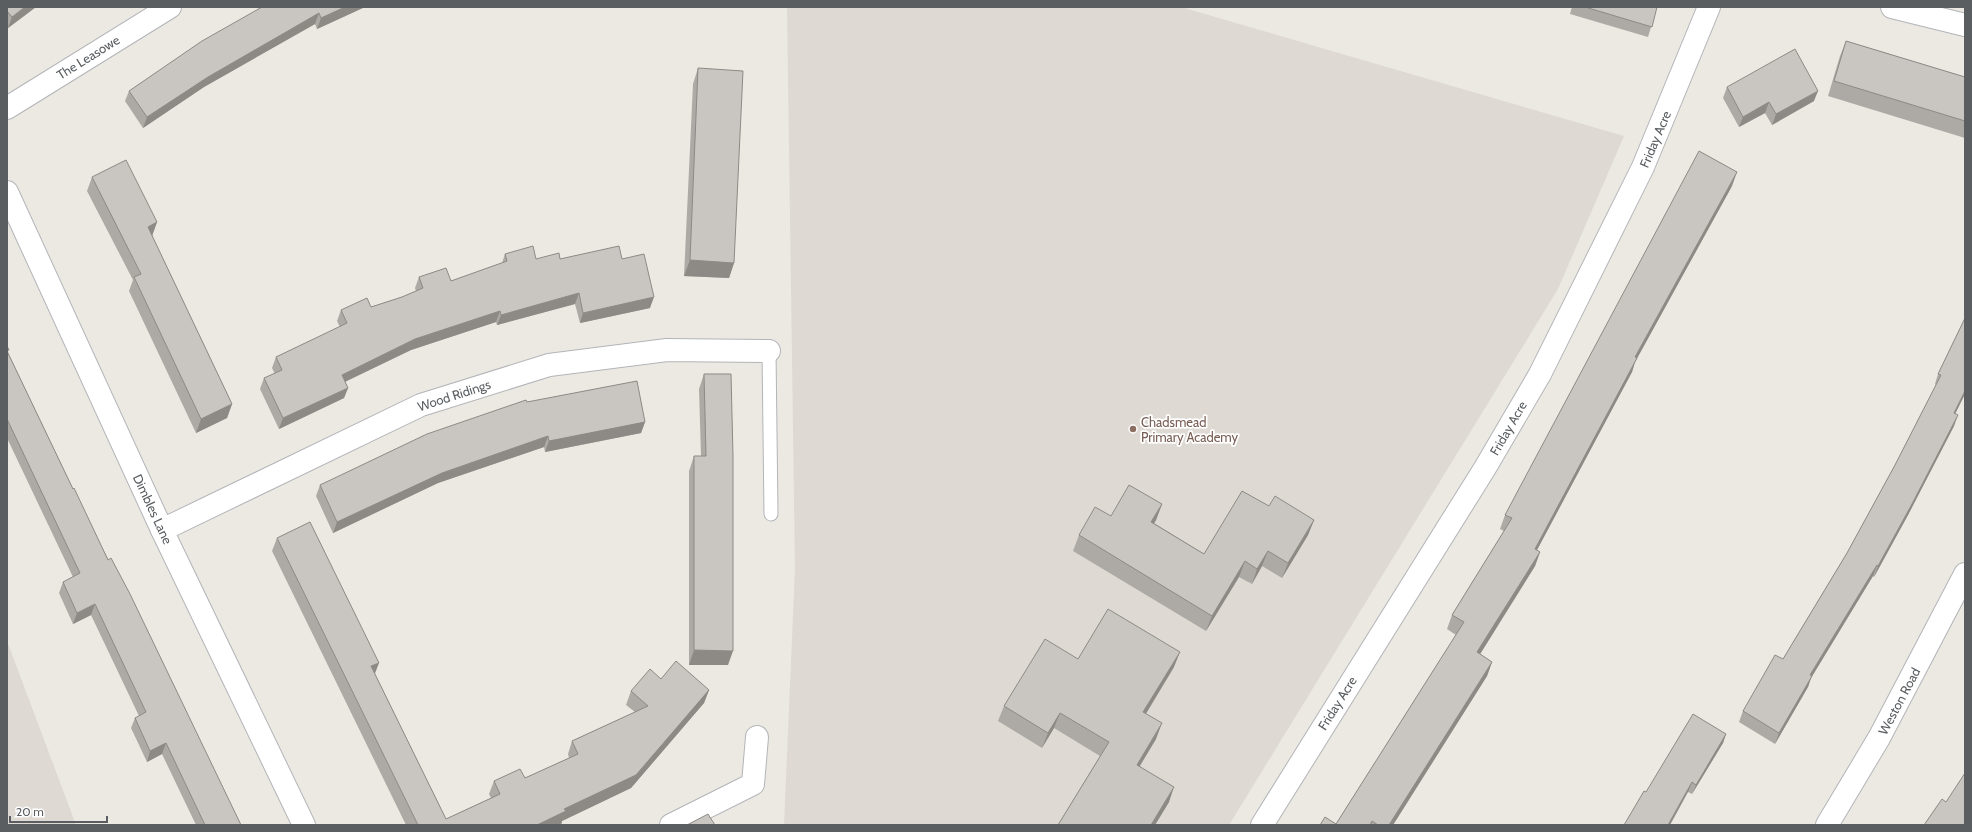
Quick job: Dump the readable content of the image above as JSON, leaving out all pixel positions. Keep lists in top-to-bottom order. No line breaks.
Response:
{"streets":{"street":["The Leasowe","Friday Acre","Wood Ridings","Dimbles Lane","Weston Road"]},"crossings":[["Wood Ridings","Dimbles Lane"]],"places":["Chadsmead Primary Academy"],"scale_bar":"20 m"}
